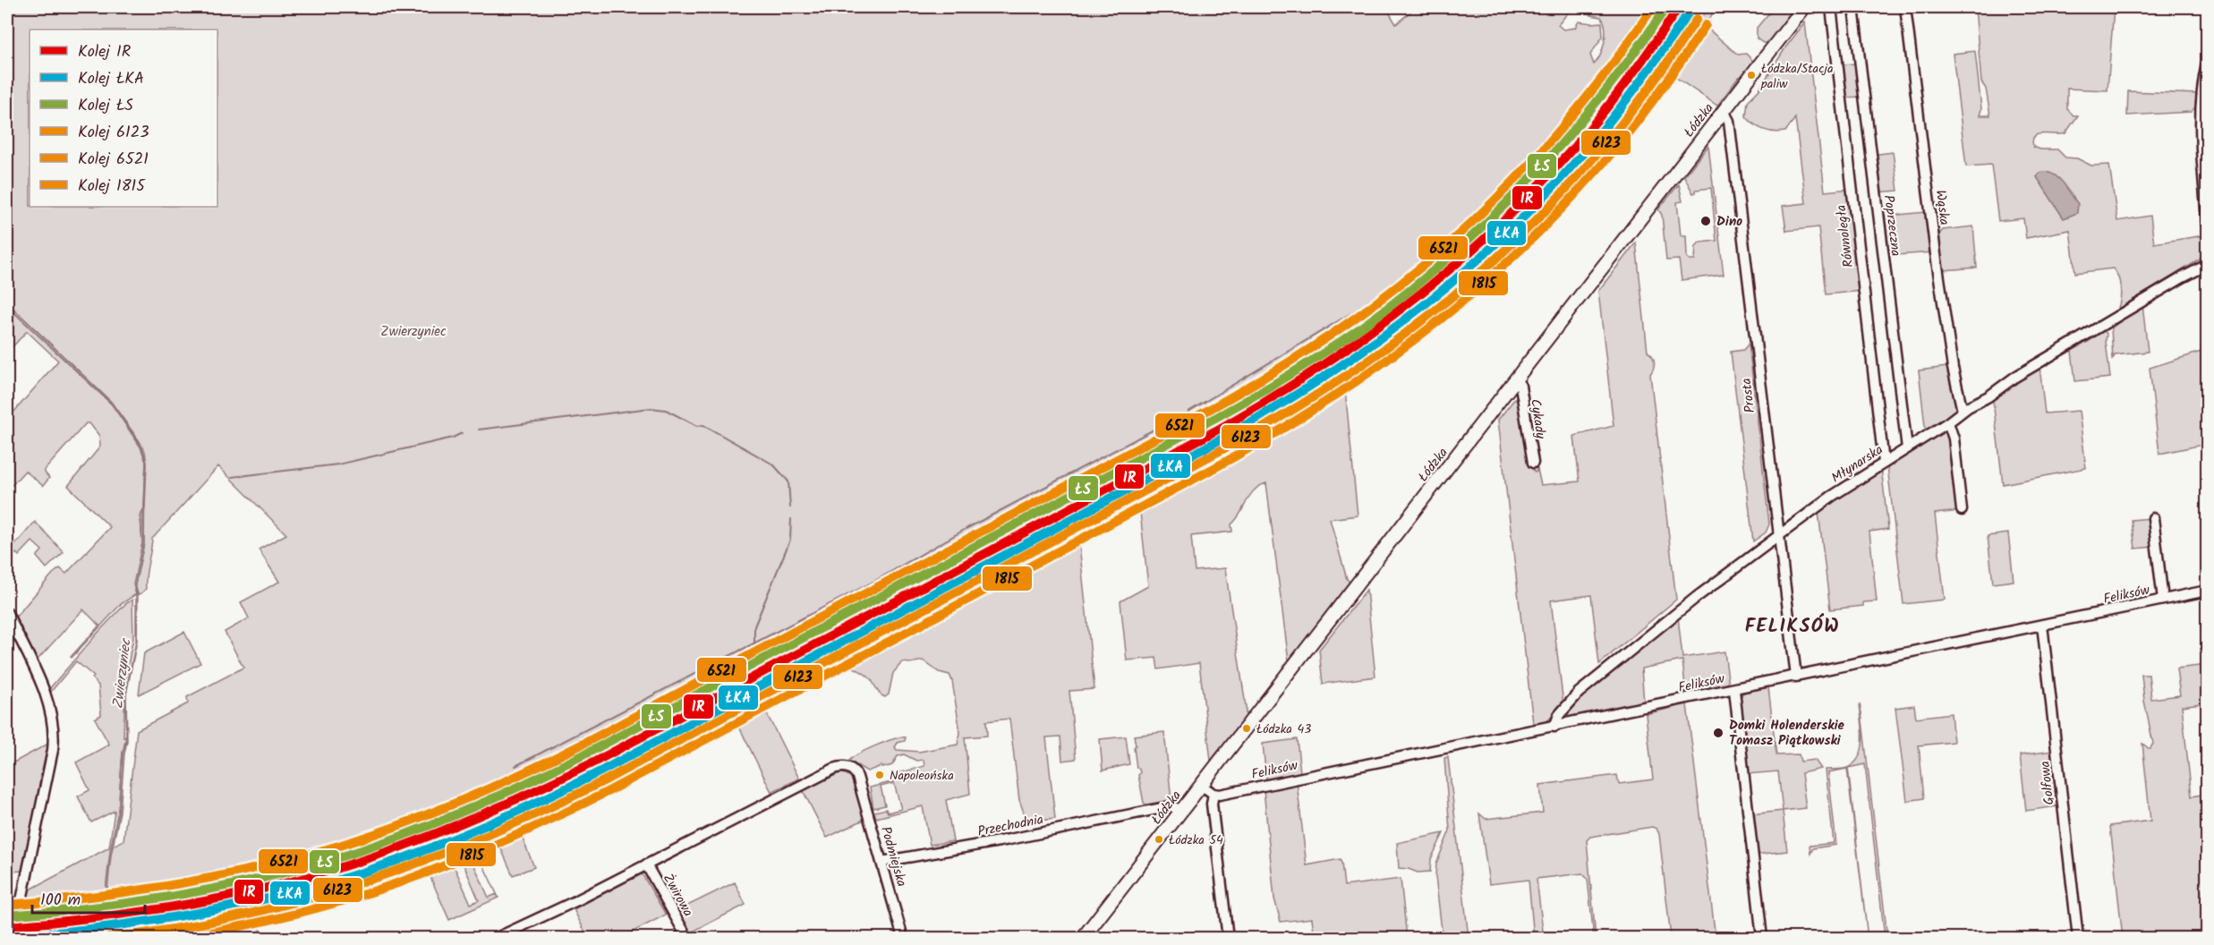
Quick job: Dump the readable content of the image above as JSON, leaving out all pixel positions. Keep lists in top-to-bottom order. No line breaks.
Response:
{"streets":{"main road":["Łódzka"],"street":["Wąska","Poprzeczna","Równoległa","Prosta","Cykady","Młynarska","Feliksów","Golfowa","Przechodnia","Podmiejska","Żwirowa"]},"crossings":[["Łódzka","Prosta"],["Łódzka","Cykady"],["Łódzka","Przechodnia"],["Wąska","Młynarska"],["Poprzeczna","Młynarska"],["Równoległa","Młynarska"],["Prosta","Młynarska"],["Prosta","Feliksów"],["Młynarska","Feliksów"],["Feliksów","Golfowa"],["Przechodnia","Podmiejska"],["Podmiejska","Żwirowa"]],"districts":["FELIKSÓW"],"water":["Zwierzyniec"],"parks":["Zwierzyniec"],"places":["Łódzka/Stacja paliw","Dino","Łódzka 43","Domki Holenderskie Tomasz Piątkowski","Napoleońska","Łódzka 54"],"lines":["rail line IR","rail line ŁS","rail line 6521","rail line ŁKA","rail line 6123","rail line 1815"],"legend":["Kolej IR","Kolej ŁKA","Kolej ŁS","Kolej 6123","Kolej 6521","Kolej 1815"],"scale_bar":"100 m"}
